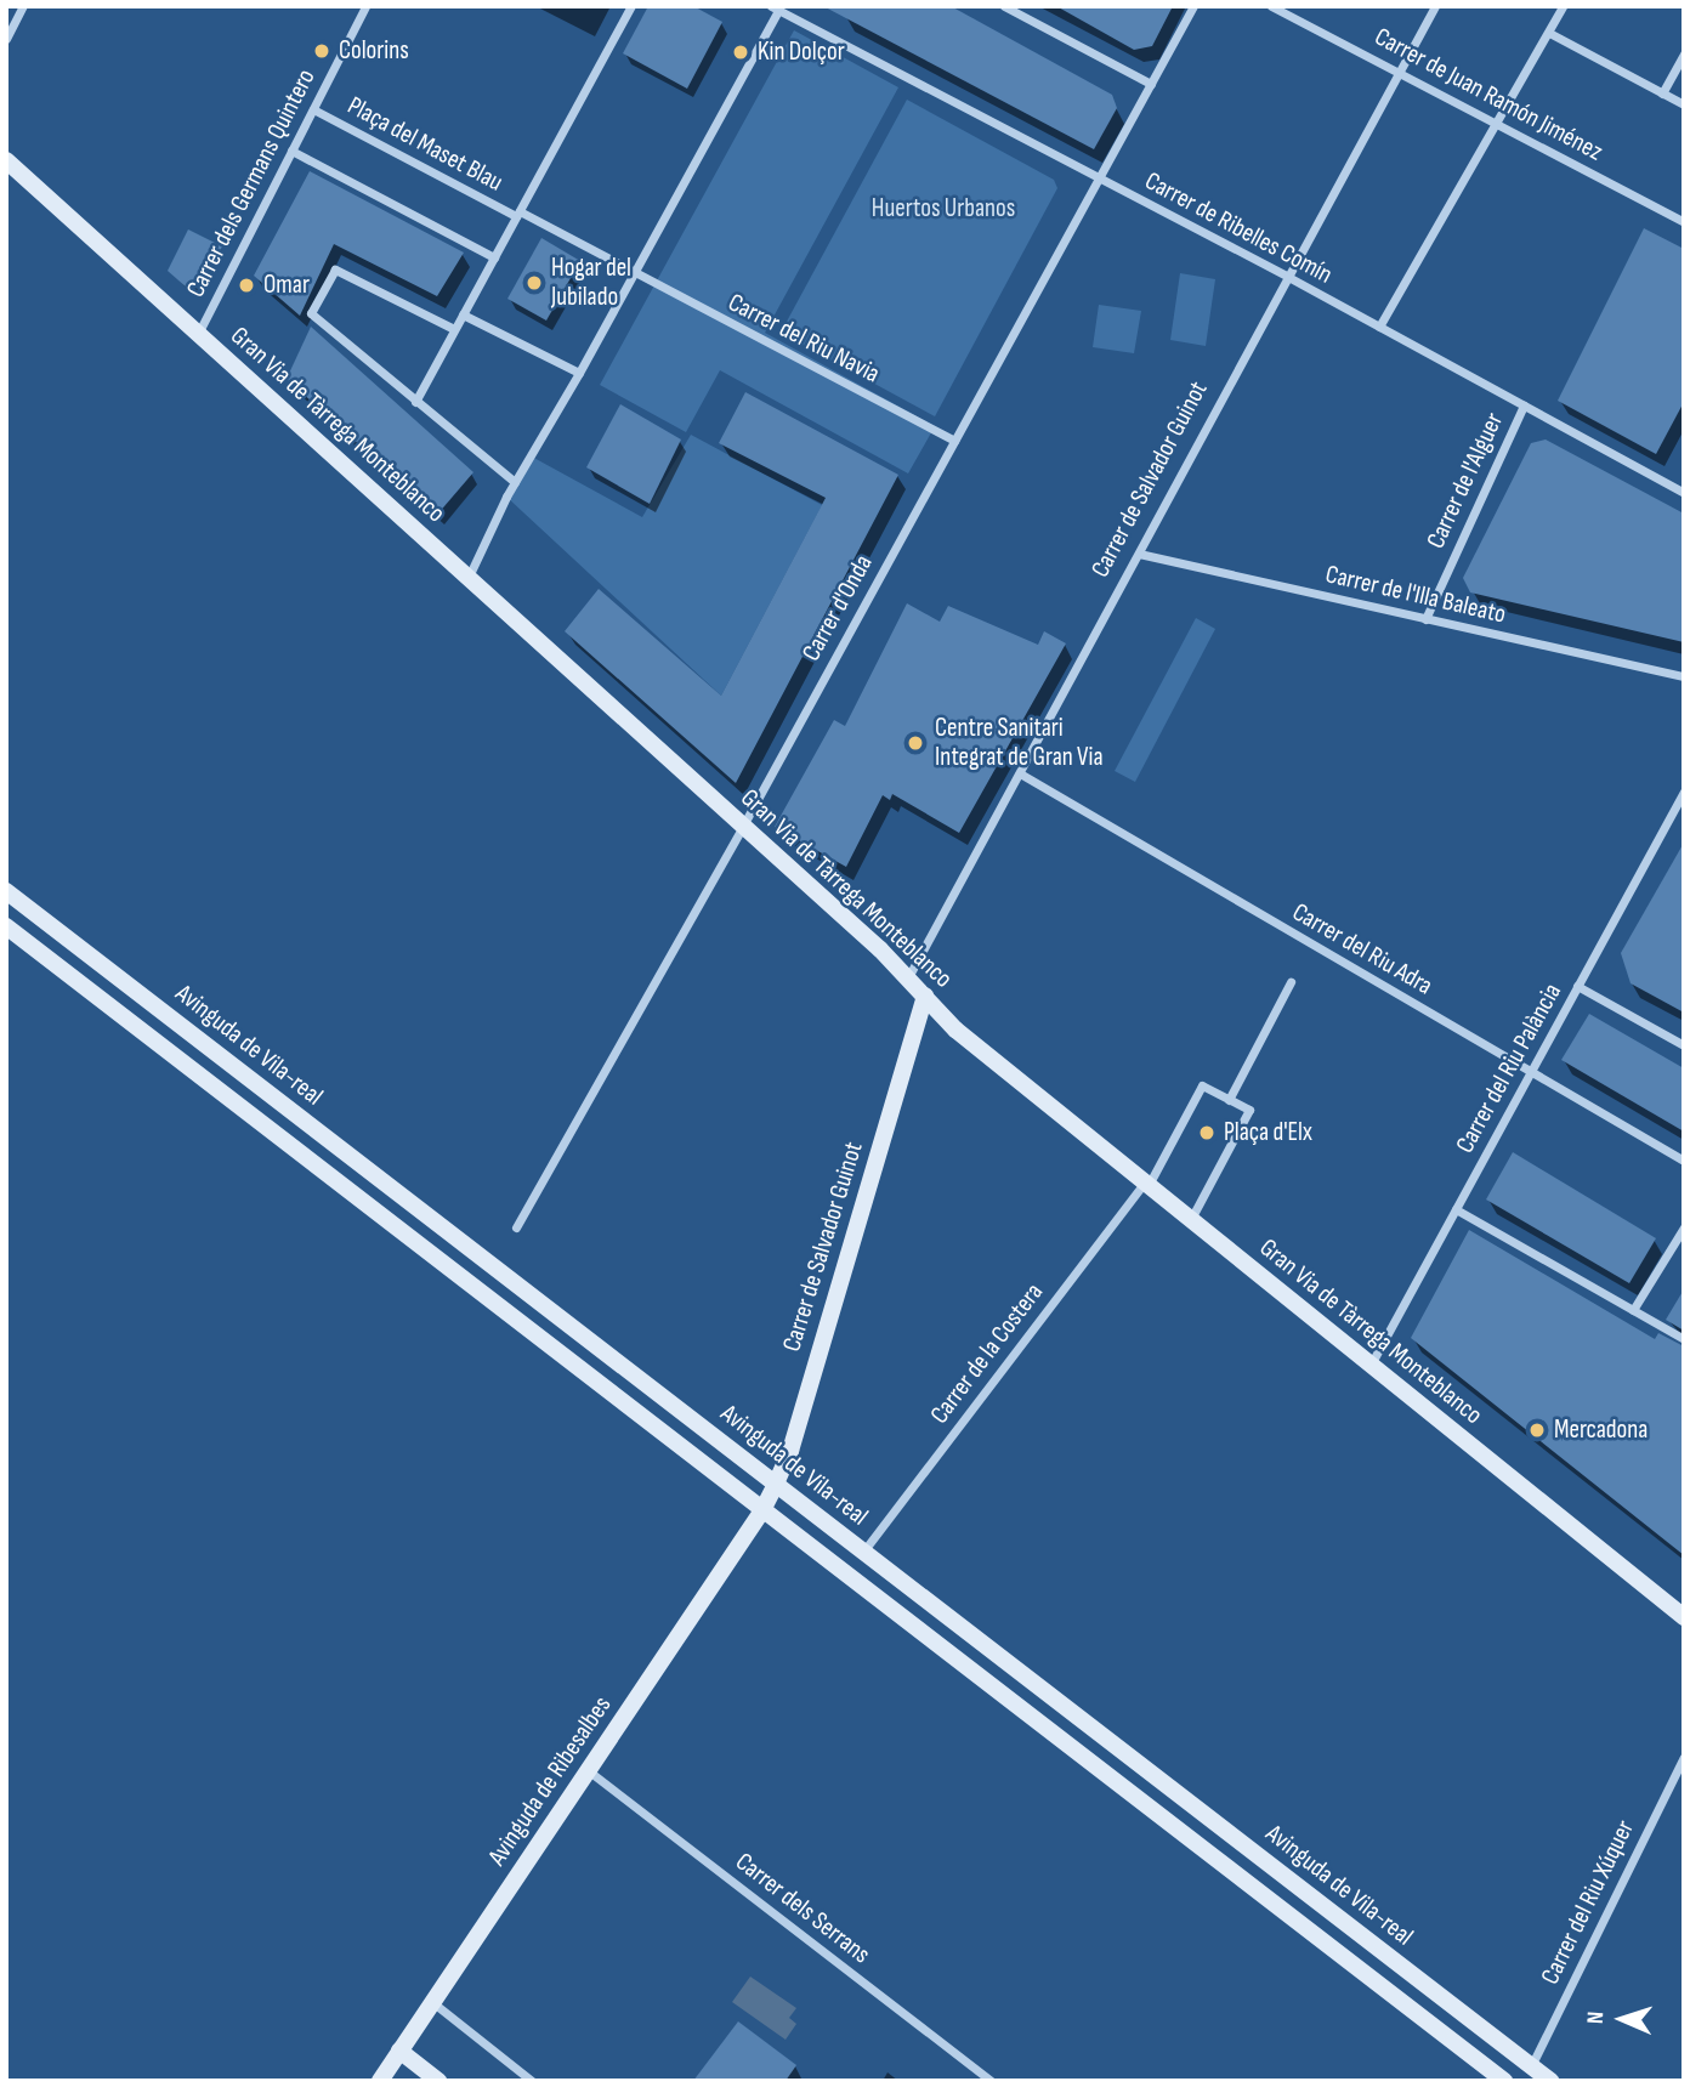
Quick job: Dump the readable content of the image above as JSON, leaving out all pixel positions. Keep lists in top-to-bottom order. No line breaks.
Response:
{"streets":{"main road":["Gran Via de Tàrrega Monteblanco","Carrer de Salvador Guinot","Avinguda de Vila-real","Avinguda de Ribesalbes"],"street":["Carrer de Juan Ramón Jiménez","Plaça del Maset Blau","Carrer dels Germans Quintero","Carrer de Ribelles Comín","Carrer del Riu Navia","Carrer de l'Alguer","Carrer de l'Illa Baleato","Carrer d'Onda","Carrer del Riu Adra","Carrer del Riu Palància","Carrer de la Costera","Carrer del Riu Xúquer","Carrer dels Serrans"]},"crossings":[["Carrer de Juan Ramón Jiménez","Carrer de Salvador Guinot"],["Plaça del Maset Blau","Carrer dels Germans Quintero"],["Plaça del Maset Blau","Carrer del Riu Navia"],["Carrer dels Germans Quintero","Gran Via de Tàrrega Monteblanco"],["Carrer de Ribelles Comín","Carrer de Salvador Guinot"],["Carrer de Ribelles Comín","Carrer de l'Alguer"],["Carrer de Ribelles Comín","Carrer d'Onda"],["Carrer del Riu Navia","Carrer d'Onda"],["Gran Via de Tàrrega Monteblanco","Carrer de Salvador Guinot"],["Gran Via de Tàrrega Monteblanco","Carrer d'Onda"],["Gran Via de Tàrrega Monteblanco","Carrer del Riu Palància"],["Gran Via de Tàrrega Monteblanco","Carrer de la Costera"],["Carrer de Salvador Guinot","Carrer de l'Illa Baleato"],["Carrer de Salvador Guinot","Carrer del Riu Adra"],["Carrer de Salvador Guinot","Avinguda de Vila-real"],["Carrer de Salvador Guinot","Avinguda de Ribesalbes"],["Carrer de l'Alguer","Carrer de l'Illa Baleato"],["Carrer del Riu Adra","Carrer del Riu Palància"],["Avinguda de Vila-real","Carrer de la Costera"],["Avinguda de Vila-real","Avinguda de Ribesalbes"],["Avinguda de Vila-real","Carrer del Riu Xúquer"],["Avinguda de Ribesalbes","Carrer dels Serrans"]],"parks":["Huertos Urbanos"],"places":["Colorins","Kin Dolçor","Hogar del Jubilado","Omar","Centre Sanitari Integrat de Gran Via","Plaça d'Elx","Mercadona"],"north":"left"}
